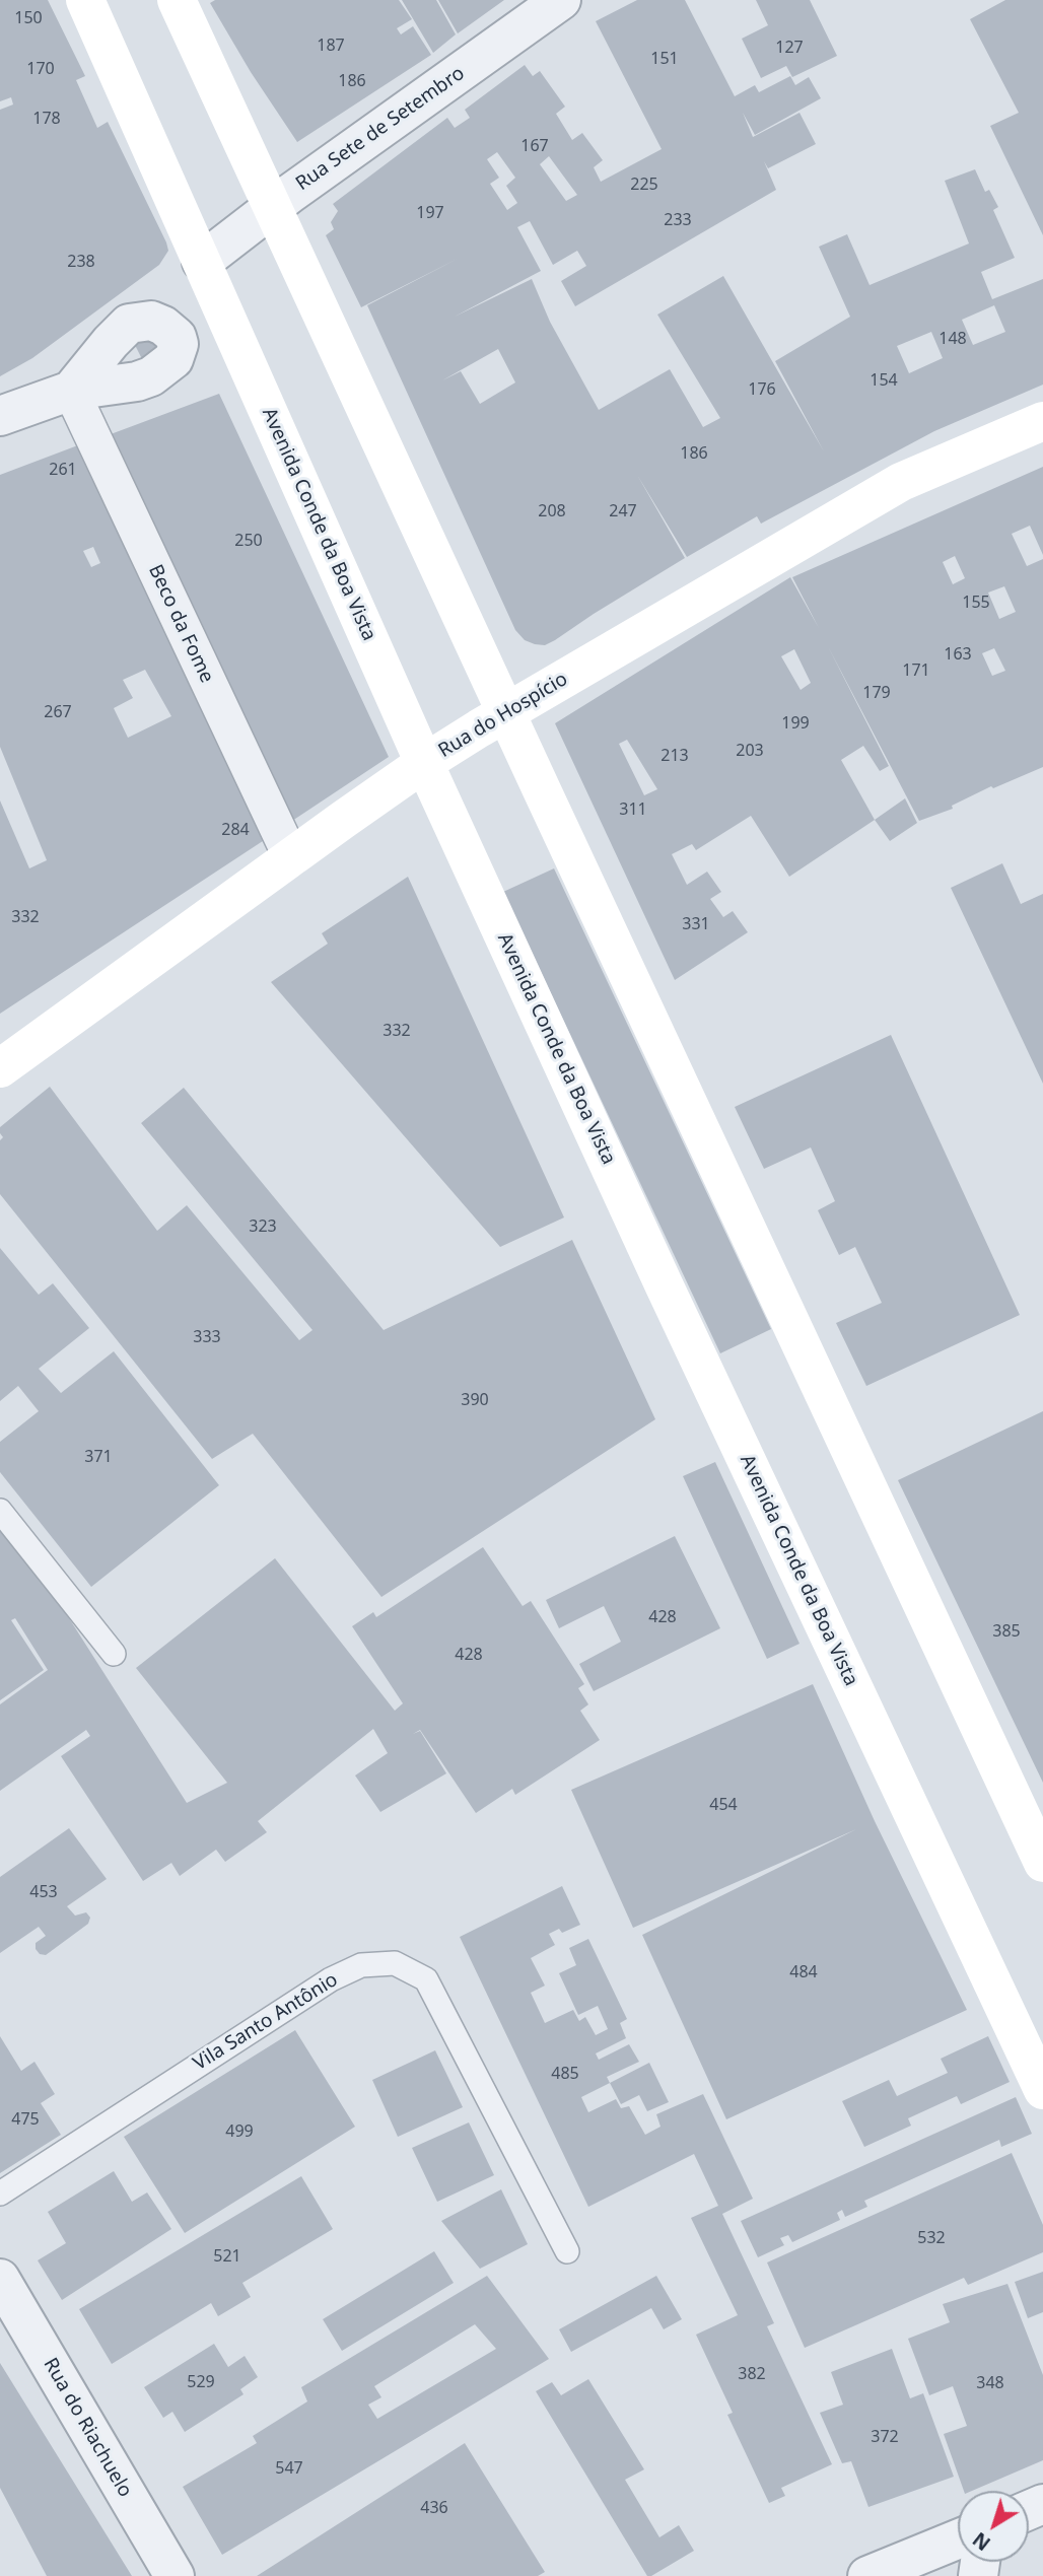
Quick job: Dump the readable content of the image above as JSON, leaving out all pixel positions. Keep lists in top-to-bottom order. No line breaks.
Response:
{"streets":{"main road":["Avenida Conde da Boa Vista","Rua do Hospício"],"street":["Rua Sete de Setembro","Beco da Fome","Rua do Riachuelo"],"lane":["Vila Santo Antônio"]},"crossings":[["Rua Sete de Setembro","Avenida Conde da Boa Vista"],["Avenida Conde da Boa Vista","Rua do Hospício"],["Beco da Fome","Rua do Hospício"]],"house_numbers":["150","187","127","151","170","186","178","167","225","197","233","238","148","154","176","186","261","208","247","250","155","163","171","179","267","199","203","213","311","284","332","331","332","323","333","390","371","428","385","428","454","453","484","485","475","499","532","521","382","529","348","372","547","436"],"north":"bottom left"}
